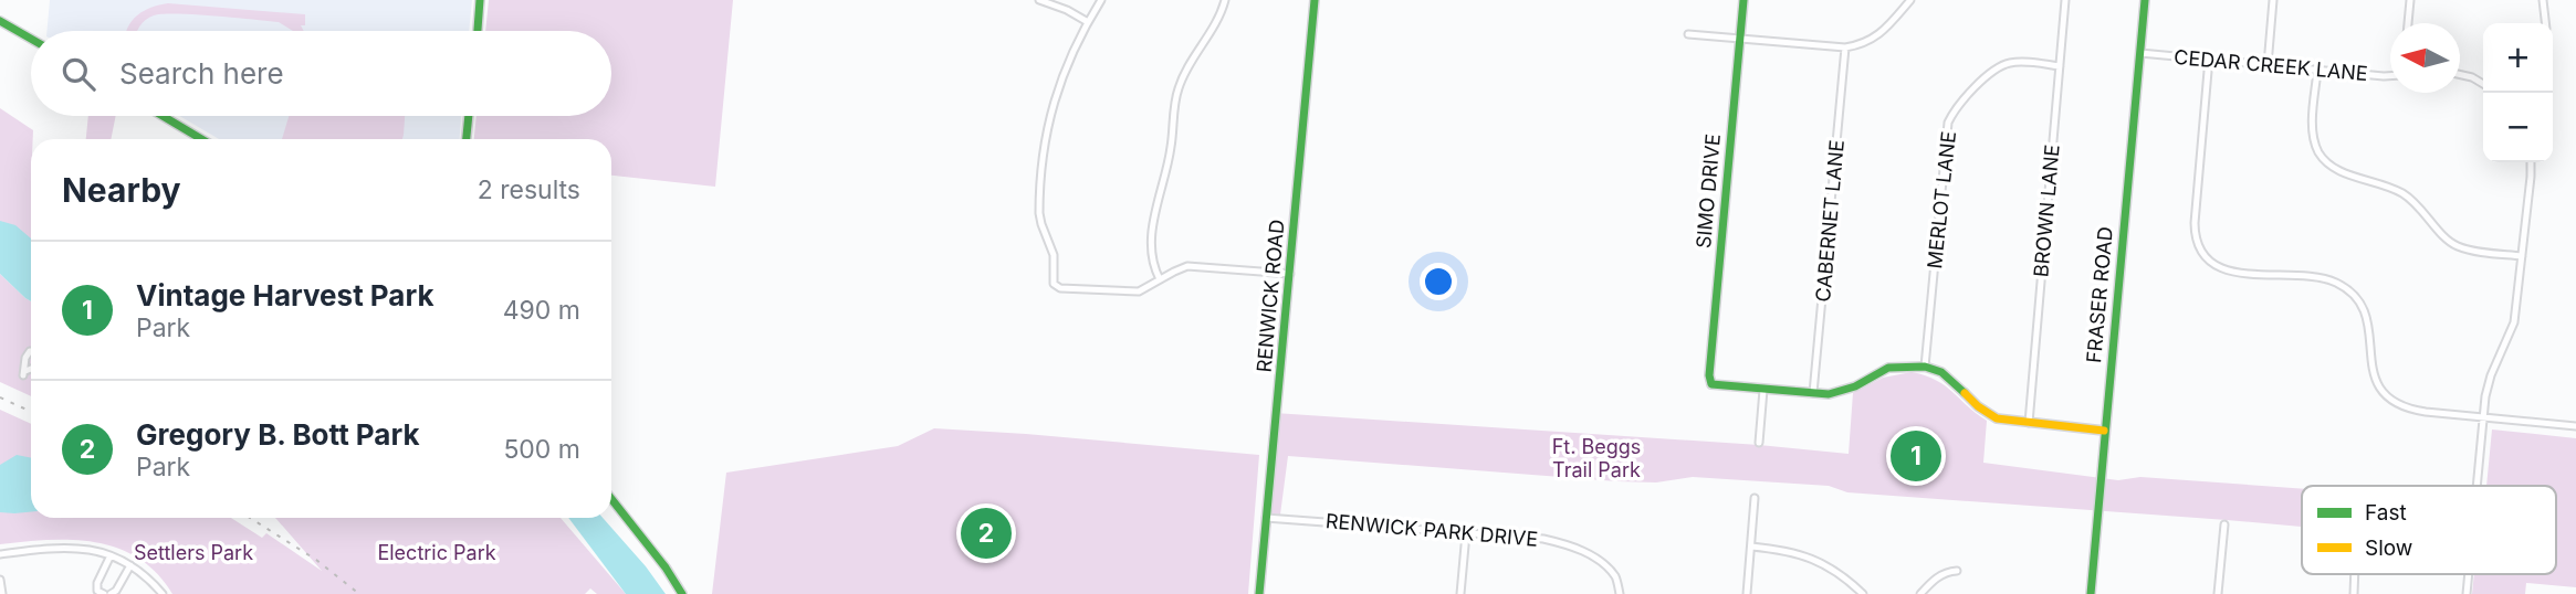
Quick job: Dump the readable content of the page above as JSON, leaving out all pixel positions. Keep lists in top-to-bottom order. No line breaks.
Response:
{"streets":{"street":["CEDAR CREEK LANE","SIMO DRIVE","MERLOT LANE","BROWN LANE","CABERNET LANE","FRASER ROAD","RENWICK ROAD","RENWICK PARK DRIVE"]},"crossings":[["CEDAR CREEK LANE","FRASER ROAD"],["MERLOT LANE","BROWN LANE"],["RENWICK ROAD","RENWICK PARK DRIVE"]],"parks":["Ft. Beggs Trail Park","Settlers Park","Electric Park"],"legend":["Fast","Slow"],"north":"left","page":{"map_buttons":["+","−"],"search":"Search here","heading":["Nearby","2 results"],"list":[{"mark":"1","name":"Vintage Harvest Park","note":"Park","value":"490 m"},{"mark":"2","name":"Gregory B. Bott Park","note":"Park","value":"500 m"}],"pins":["1","2"]}}
